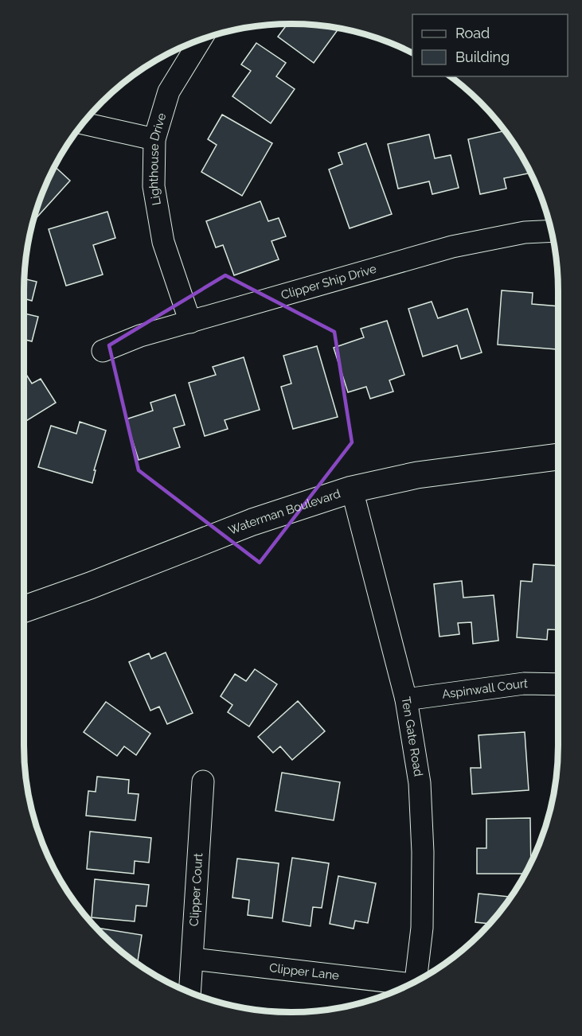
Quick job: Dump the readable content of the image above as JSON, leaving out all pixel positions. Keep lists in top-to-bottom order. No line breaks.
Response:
{"streets":{"main road":["Waterman Boulevard"],"street":["Lighthouse Drive","Clipper Ship Drive","Aspinwall Court","Ten Gate Road","Clipper Court","Clipper Lane"]},"crossings":[["Lighthouse Drive","Clipper Ship Drive"],["Waterman Boulevard","Ten Gate Road"],["Aspinwall Court","Ten Gate Road"],["Clipper Court","Clipper Lane"]],"legend":["Road","Building"]}
